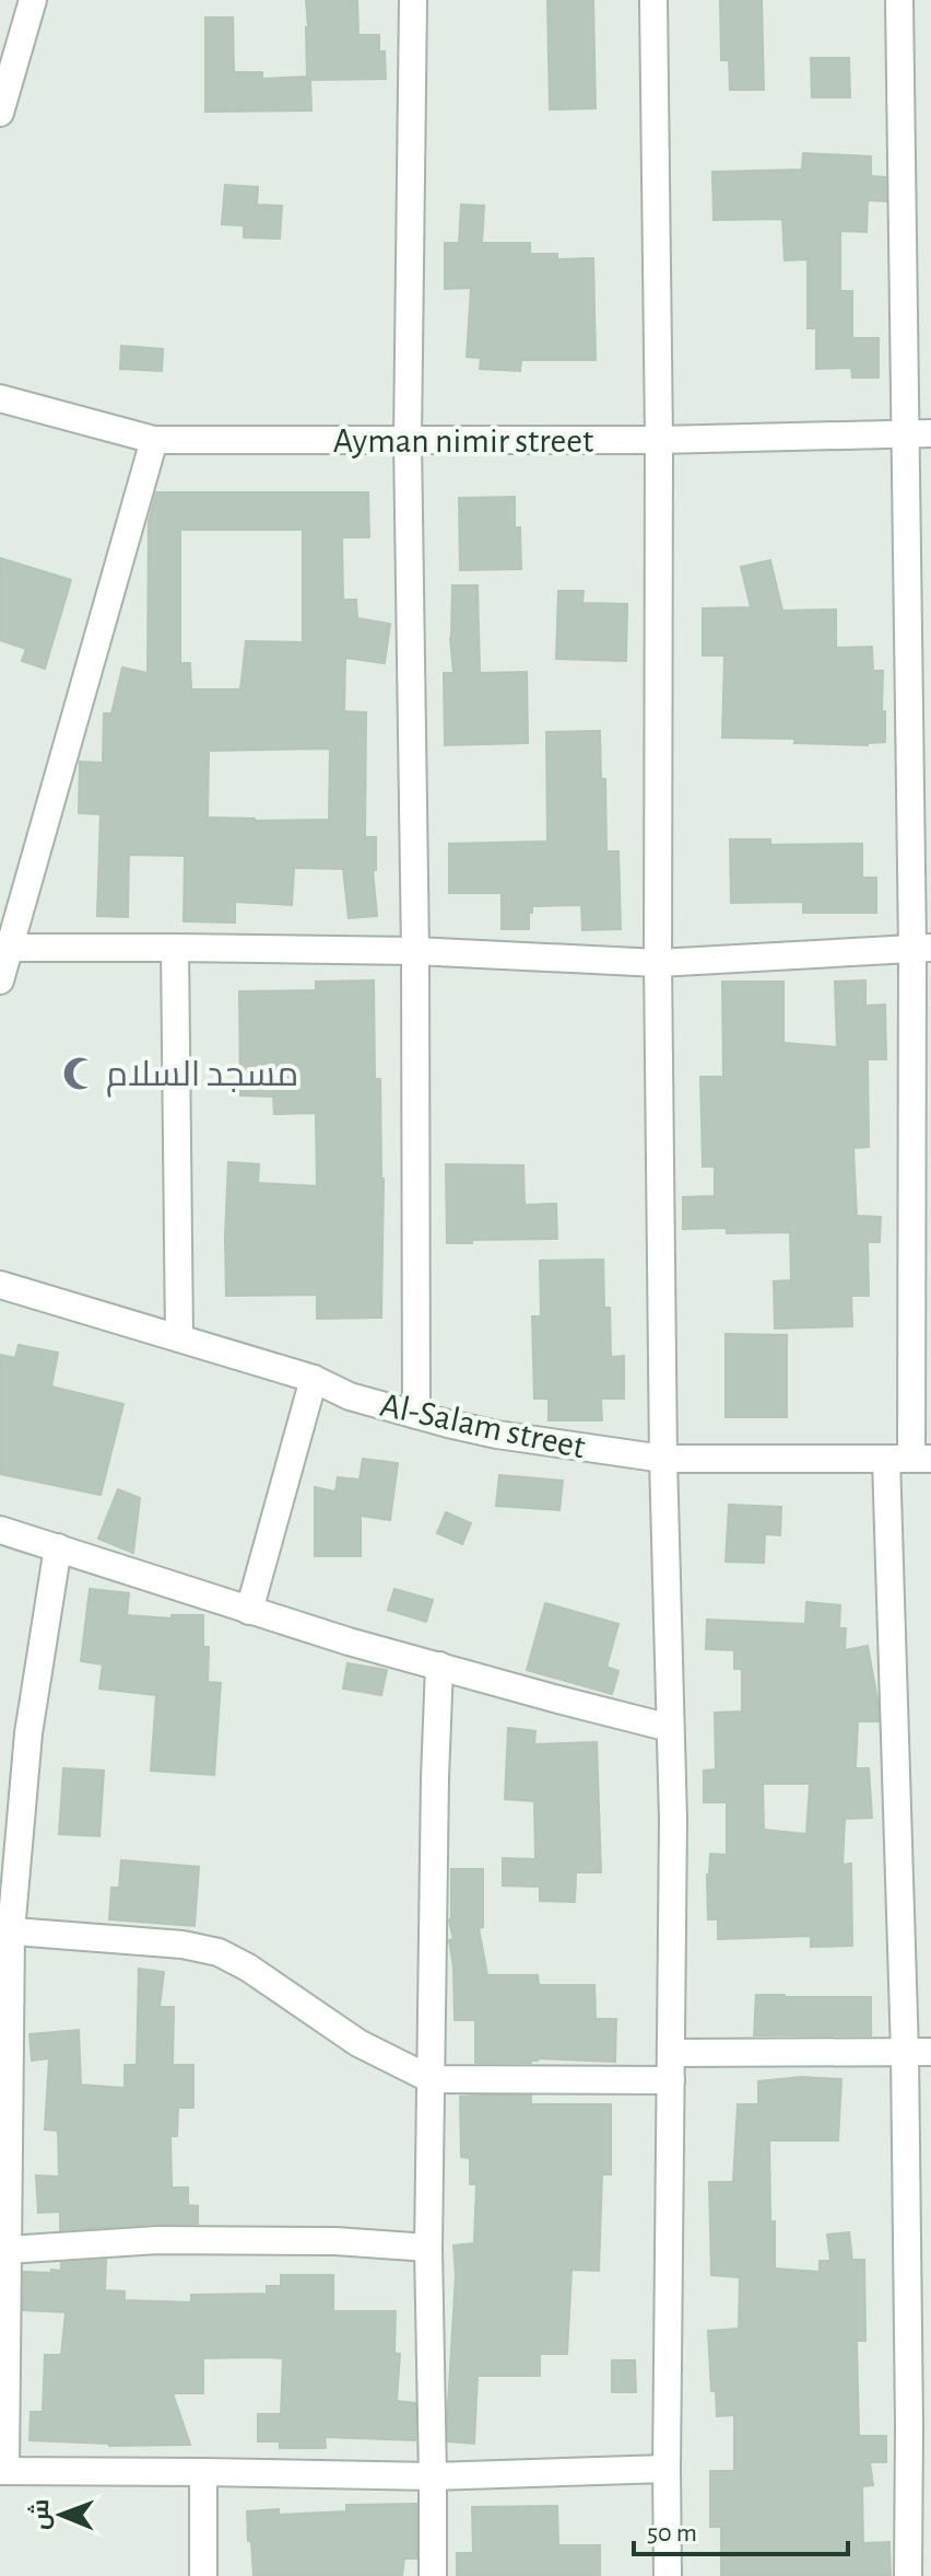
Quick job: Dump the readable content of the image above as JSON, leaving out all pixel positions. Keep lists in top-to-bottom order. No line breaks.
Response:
{"streets":{"street":["Ayman nimir street","Al-Salam street"]},"places":{"mosque":["مسجد السلام"]},"scale_bar":"50 m","north":"left"}
